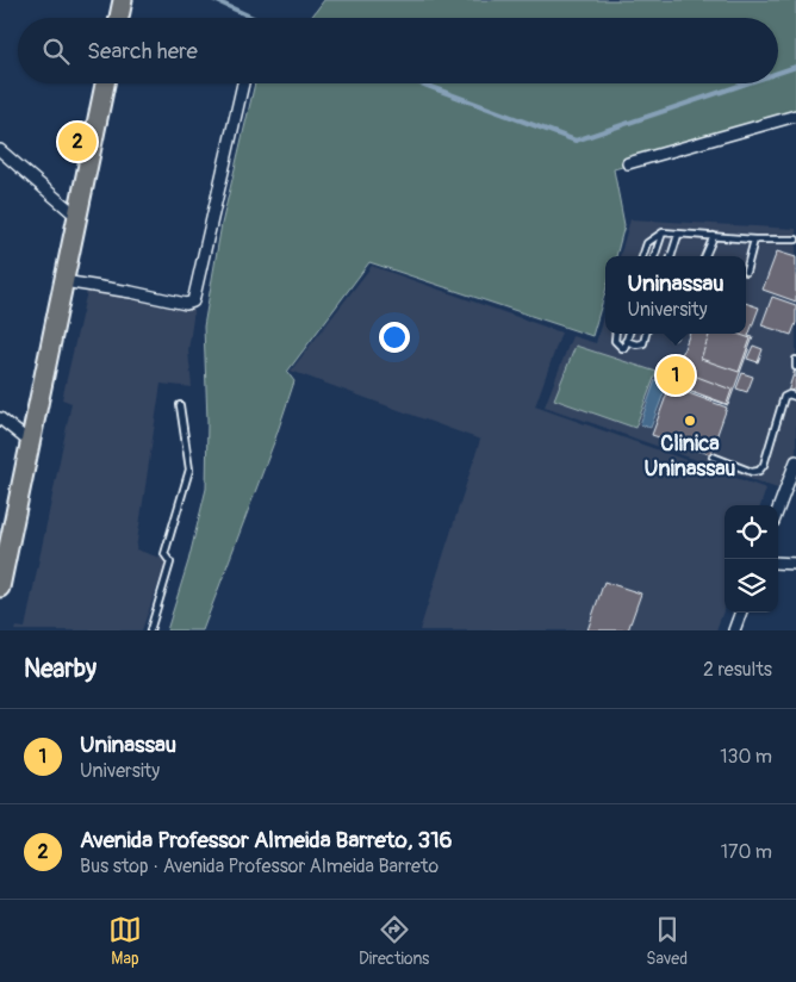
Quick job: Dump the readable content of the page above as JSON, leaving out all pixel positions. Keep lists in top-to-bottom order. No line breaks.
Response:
{"places":["Clinica Uninassau"],"page":{"search":"Search here","pins":["2","1"],"popup":["Uninassau","University"],"heading":["Nearby","2 results"],"list":[{"mark":"1","name":"Uninassau","note":"University","value":"130 m"},{"mark":"2","name":"Avenida Professor Almeida Barreto, 316","note":"Bus stop · Avenida Professor Almeida Barreto","value":"170 m"}],"nav":["Map","Directions","Saved"]}}
